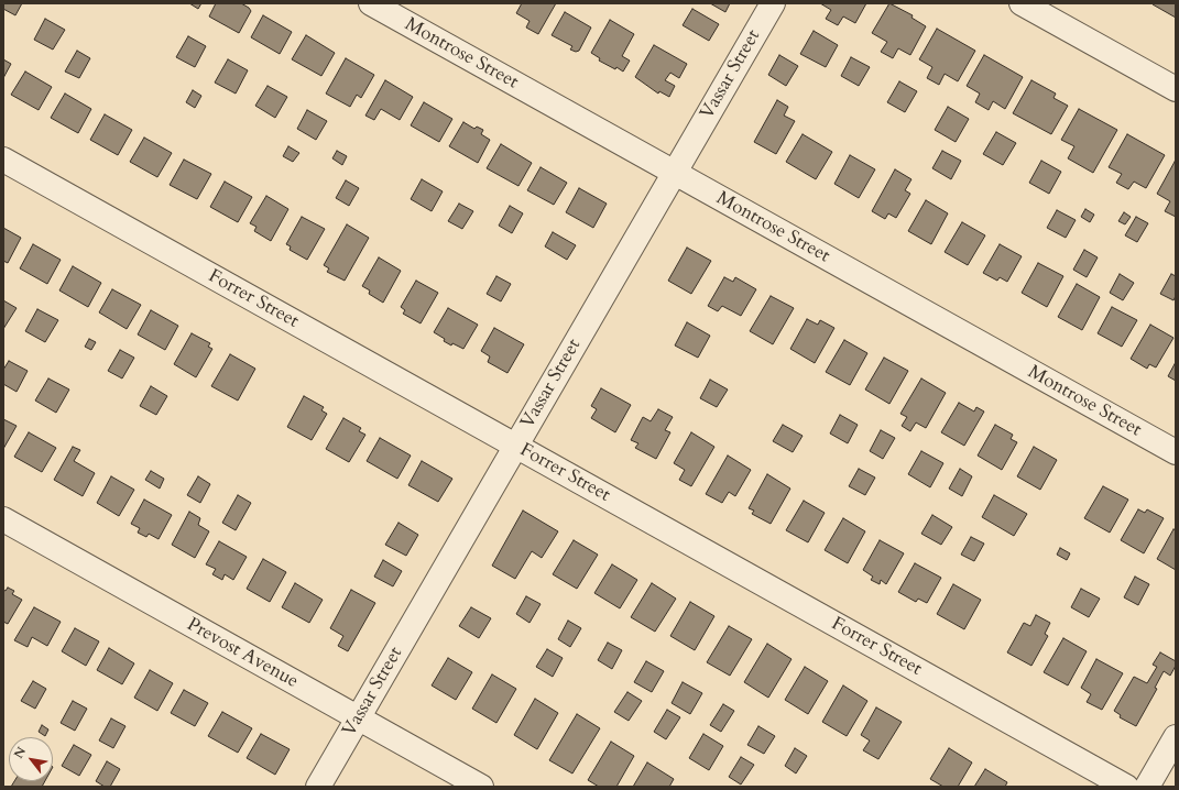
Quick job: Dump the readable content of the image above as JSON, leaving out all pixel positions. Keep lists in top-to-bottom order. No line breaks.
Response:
{"streets":{"street":["Montrose Street","Vassar Street","Forrer Street","Prevost Avenue"]},"crossings":[["Montrose Street","Vassar Street"],["Vassar Street","Forrer Street"],["Vassar Street","Prevost Avenue"]],"north":"top left"}
